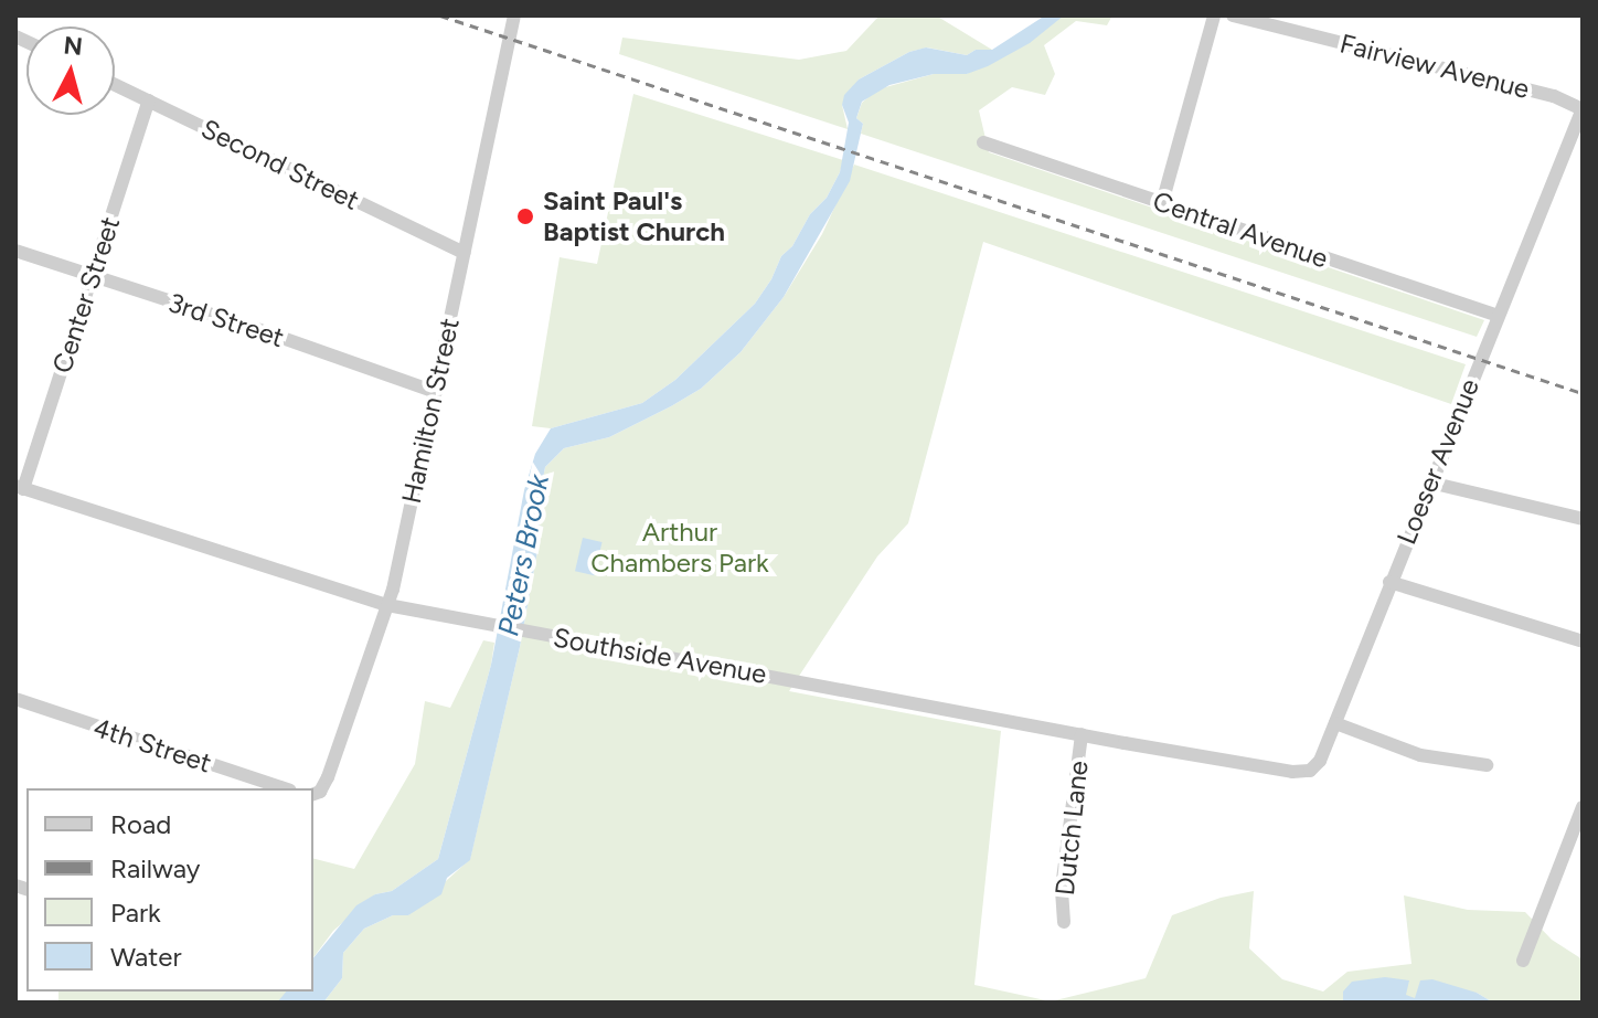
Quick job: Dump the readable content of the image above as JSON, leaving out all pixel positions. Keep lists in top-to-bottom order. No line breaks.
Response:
{"streets":{"street":["Fairview Avenue","Second Street","Central Avenue","Center Street","3rd Street","Hamilton Street","Loeser Avenue","Southside Avenue","4th Street","Dutch Lane"]},"crossings":[["Fairview Avenue","Loeser Avenue"],["Second Street","Center Street"],["Second Street","Hamilton Street"],["Central Avenue","Loeser Avenue"],["Center Street","3rd Street"],["Center Street","Southside Avenue"],["3rd Street","Hamilton Street"],["Hamilton Street","Southside Avenue"],["Loeser Avenue","Southside Avenue"],["Southside Avenue","Dutch Lane"]],"water":["Peters Brook"],"parks":["Arthur Chambers Park"],"places":["Saint Paul's Baptist Church"],"legend":["Road","Railway","Park","Water"],"north":"top"}
